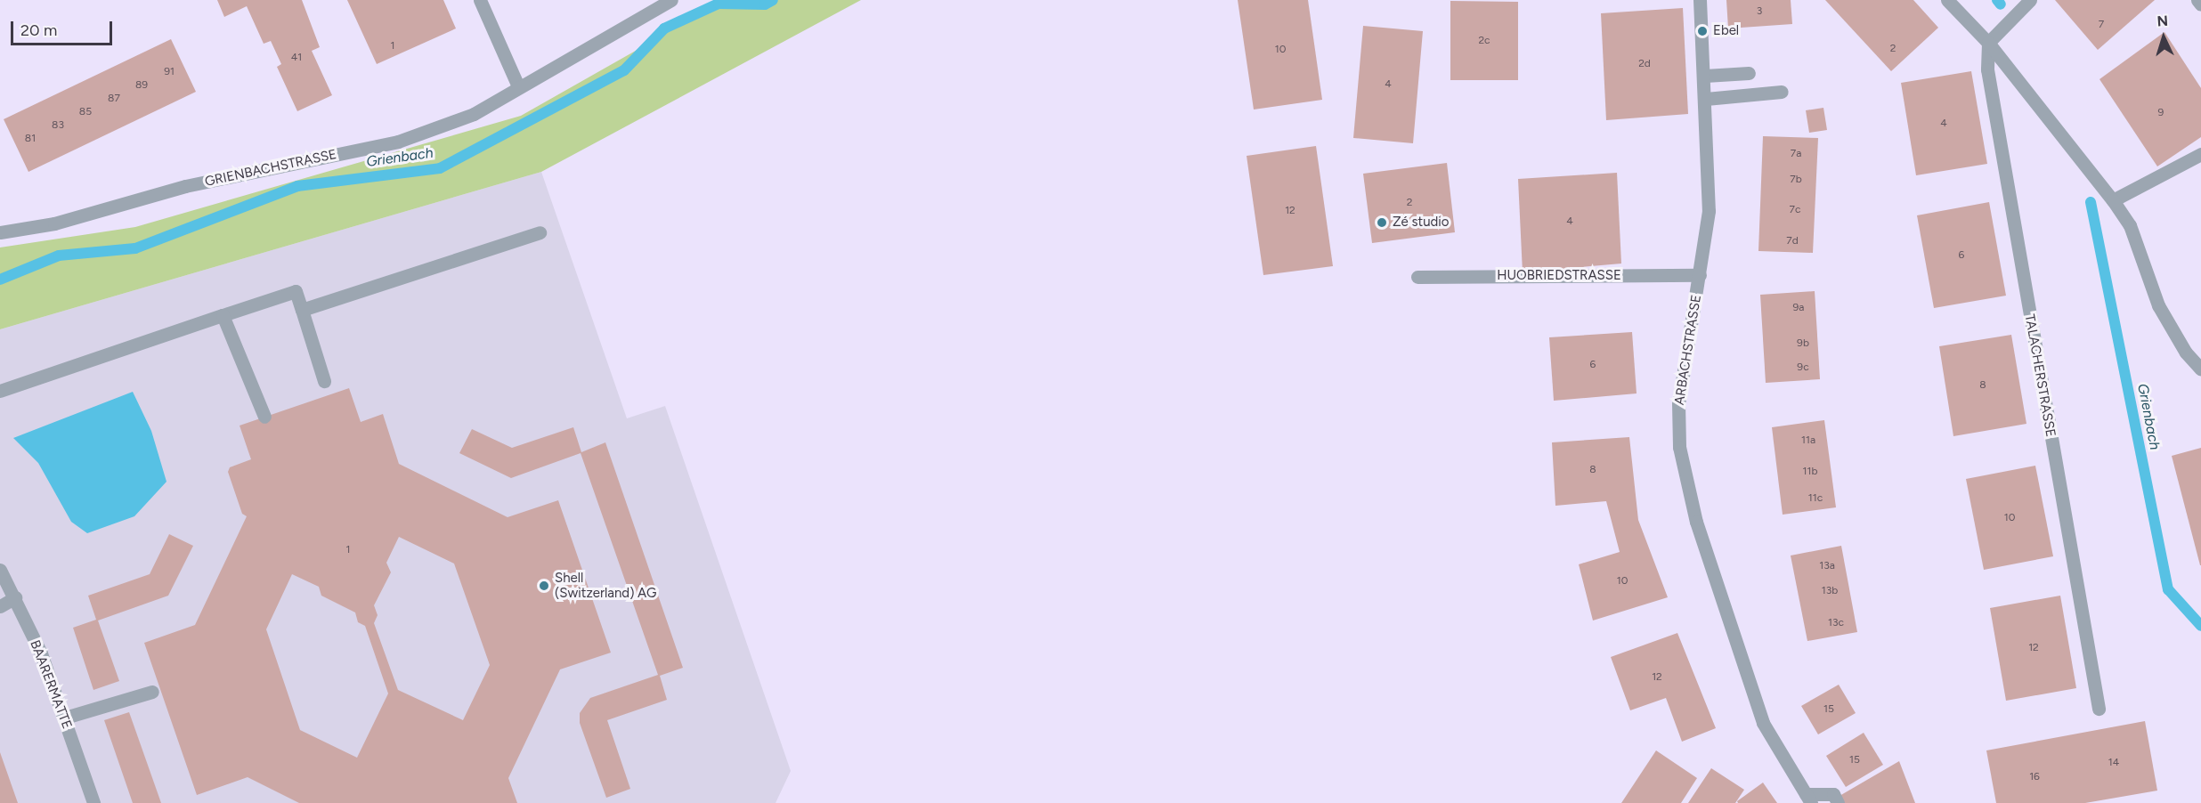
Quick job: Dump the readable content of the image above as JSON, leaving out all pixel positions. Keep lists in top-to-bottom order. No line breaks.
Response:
{"streets":{"street":["GRIENBACHSTRASSE","HUOBRIEDSTRASSE","ARBACHSTRASSE","TALACHERSTRASSE","BAARERMATTE"]},"crossings":[["HUOBRIEDSTRASSE","ARBACHSTRASSE"]],"water":["Grienbach"],"places":["Ebel","Zé studio","Shell (Switzerland) AG"],"house_numbers":["3","7","2c","1","2","10","41","2d","91","4","89","87","85","9","4","83","81","7a","7b","2","7c","12","4","7d","6","9a","9b","6","9c","8","11a","8","11b","11c","10","1","13a","10","13b","13c","12","12","15","15","14","16"],"scale_bar":"20 m","north":"top"}
